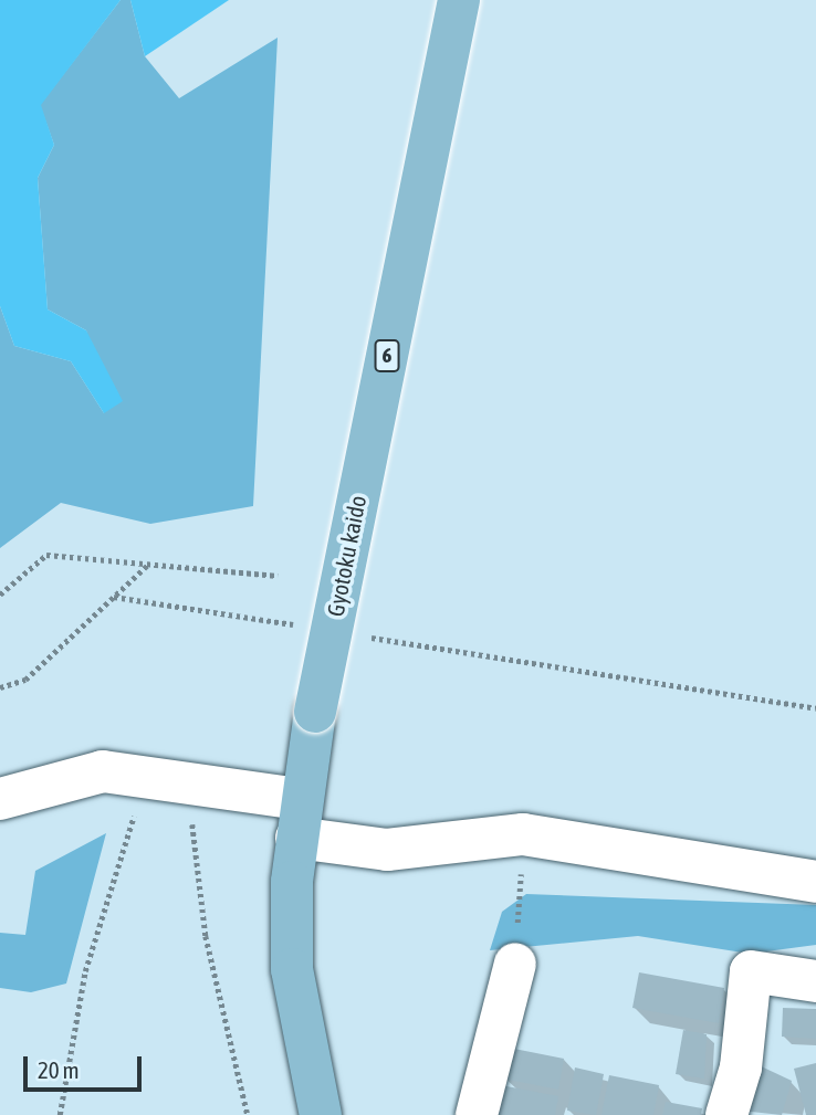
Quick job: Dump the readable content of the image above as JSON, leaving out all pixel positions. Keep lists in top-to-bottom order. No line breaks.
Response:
{"streets":{"main road":["6","Gyotoku kaido"]},"scale_bar":"20 m"}
